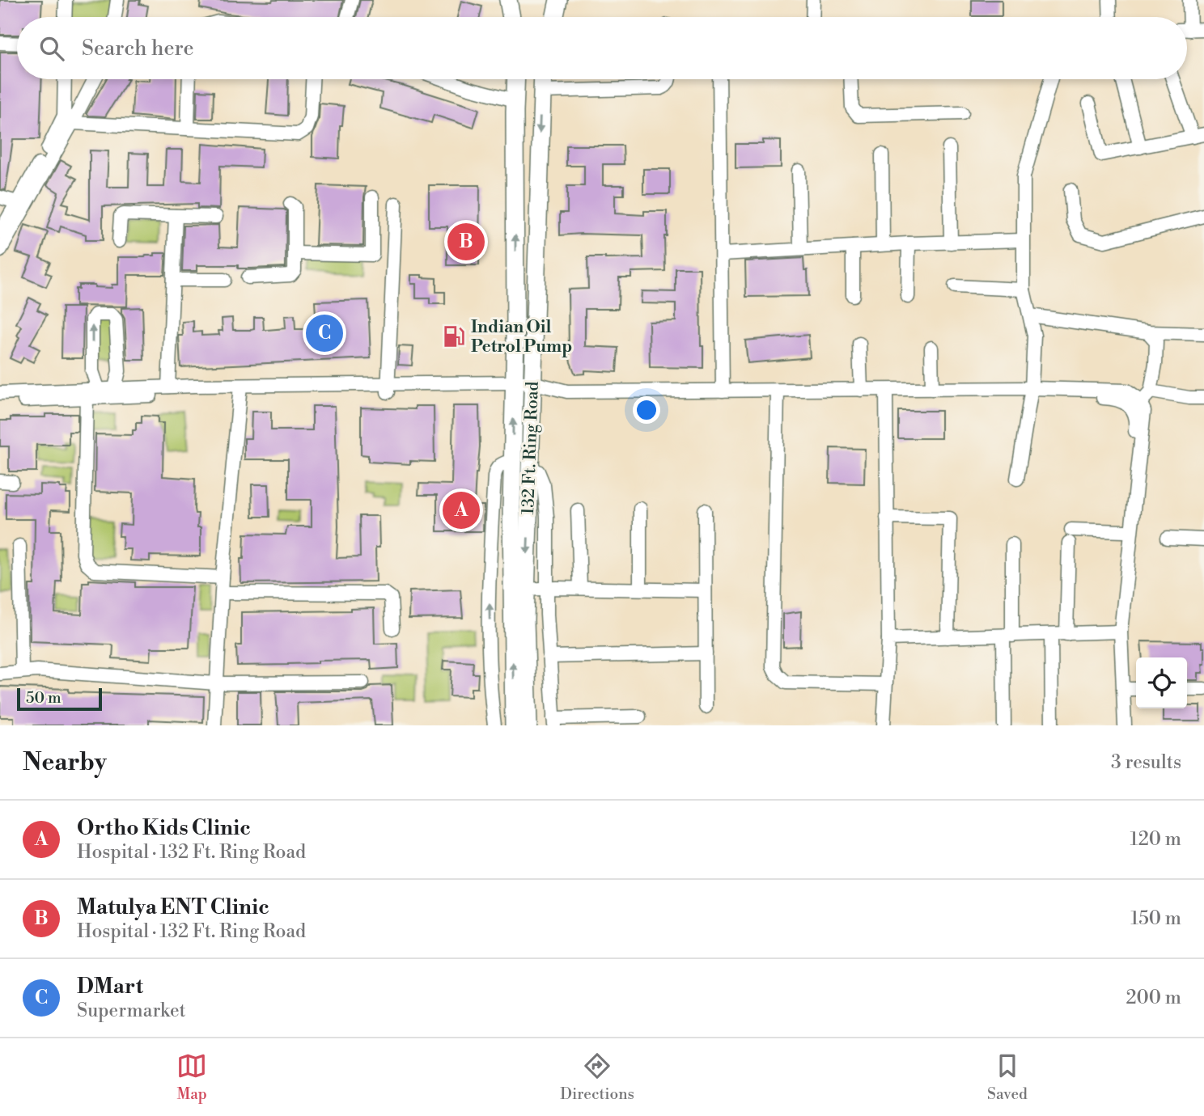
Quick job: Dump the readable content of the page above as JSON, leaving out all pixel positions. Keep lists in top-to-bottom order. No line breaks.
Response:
{"streets":{"main road":["132 Ft. Ring Road"]},"places":{"fuel station":["Indian Oil Petrol Pump"]},"scale_bar":"50 m","page":{"search":"Search here","pins":["B","C","A"],"scale":"50 m","heading":["Nearby","3 results"],"list":[{"mark":"A","name":"Ortho Kids Clinic","note":"Hospital · 132 Ft. Ring Road","value":"120 m"},{"mark":"B","name":"Matulya ENT Clinic","note":"Hospital · 132 Ft. Ring Road","value":"150 m"},{"mark":"C","name":"DMart","note":"Supermarket","value":"200 m"}],"nav":["Map","Directions","Saved"]}}
